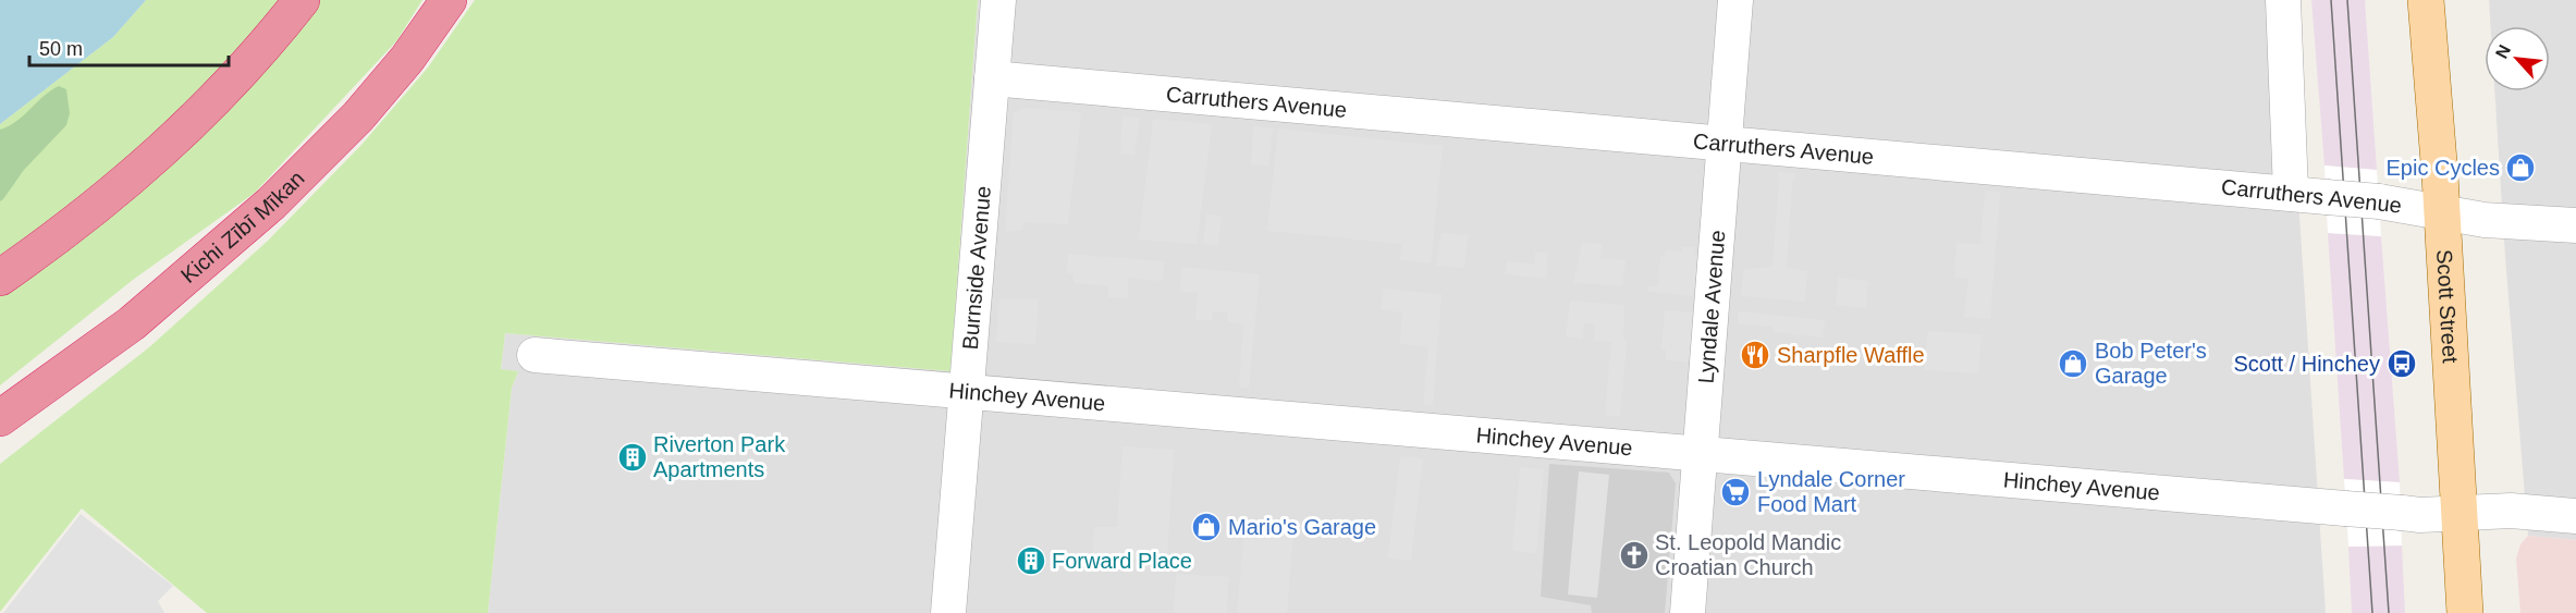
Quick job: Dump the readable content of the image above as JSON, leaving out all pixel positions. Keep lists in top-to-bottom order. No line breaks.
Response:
{"streets":{"highway":["Kichi Zībī Mīkan"],"main road":["Scott Street"],"street":["Carruthers Avenue","Burnside Avenue","Lyndale Avenue","Hinchey Avenue"]},"crossings":[["Carruthers Avenue","Burnside Avenue"],["Carruthers Avenue","Scott Street"],["Carruthers Avenue","Lyndale Avenue"],["Burnside Avenue","Hinchey Avenue"],["Scott Street","Hinchey Avenue"],["Lyndale Avenue","Hinchey Avenue"]],"places":{"shop":["Epic Cycles","Bob Peter's Garage","Mario's Garage"],"restaurant":["Sharpfle Waffle"],"bus stop":["Scott / Hinchey"],"building":["Riverton Park Apartments","Forward Place"],"supermarket":["Lyndale Corner Food Mart"],"church":["St. Leopold Mandic Croatian Church"]},"scale_bar":"50 m","north":"top left"}
